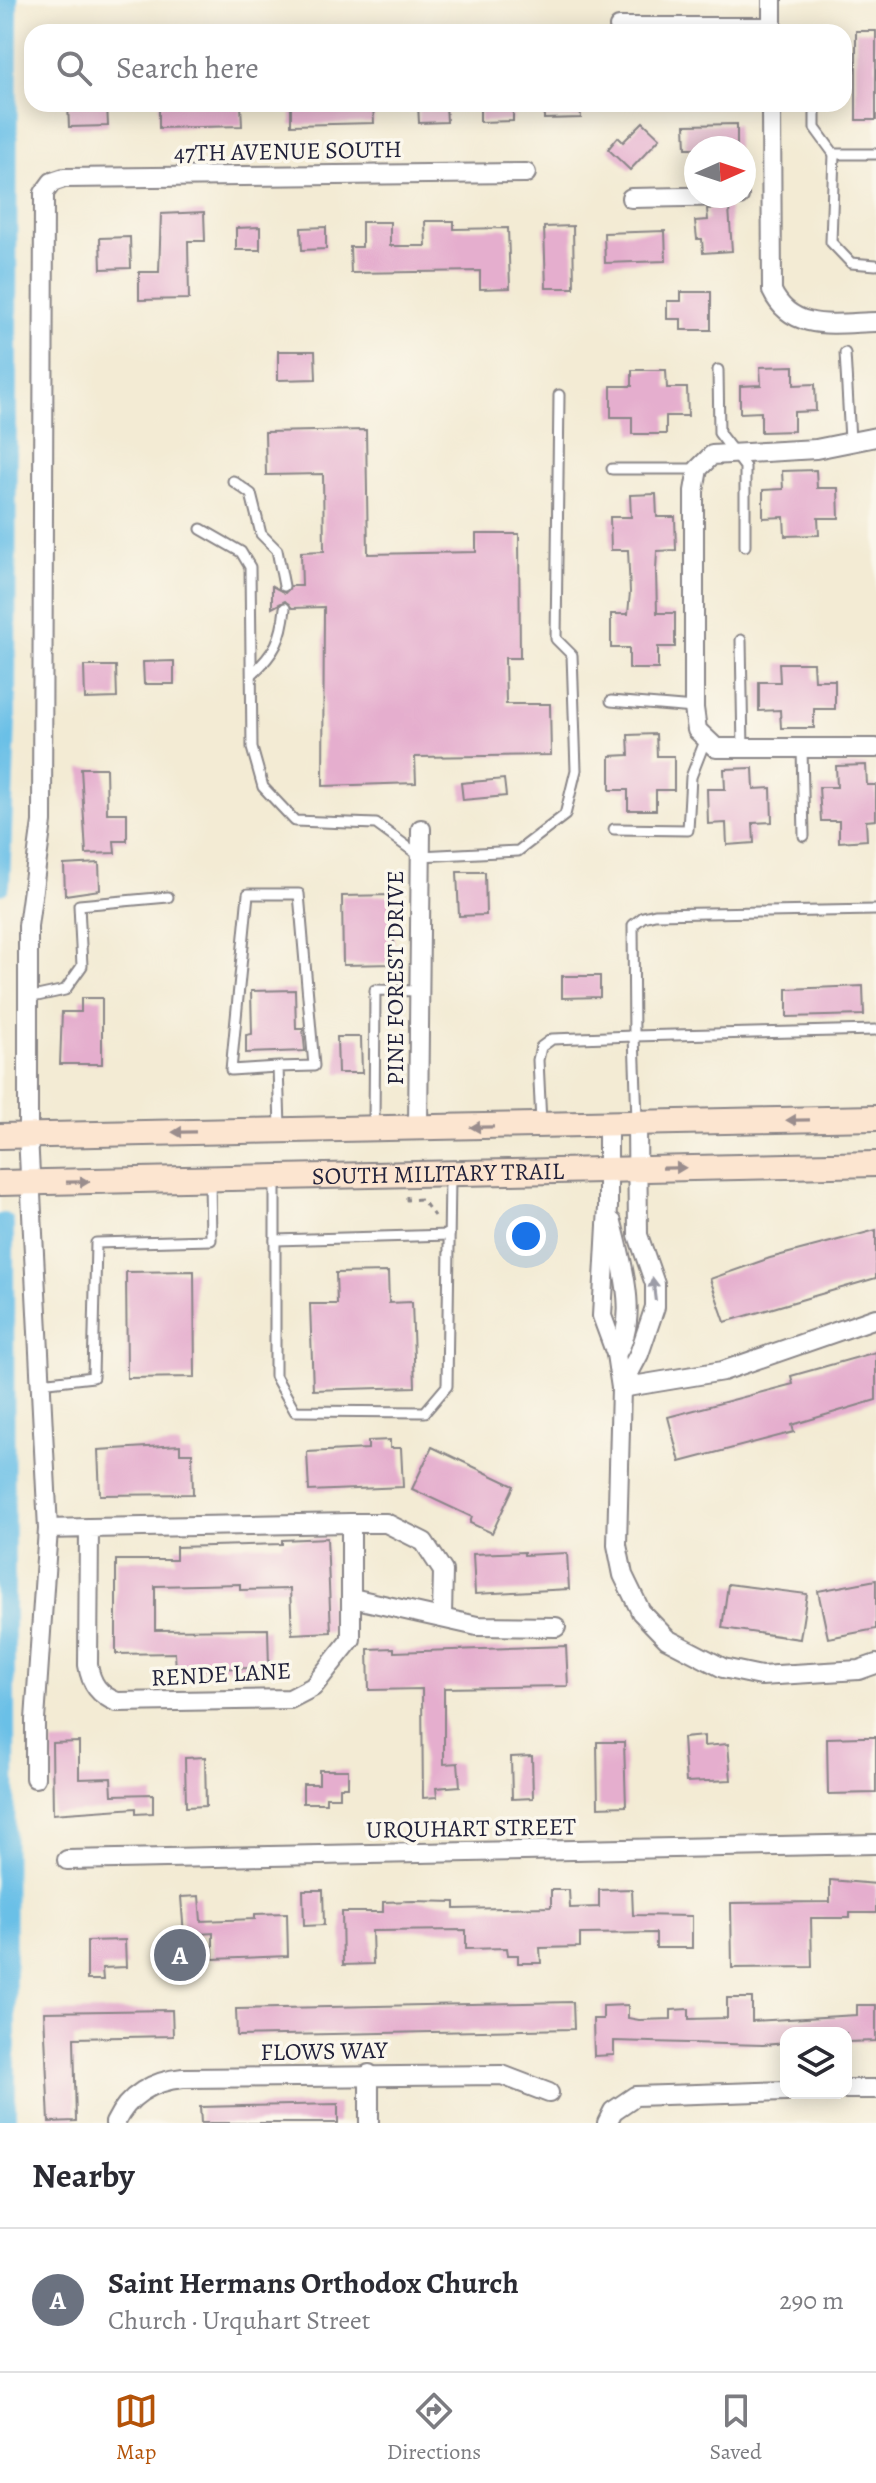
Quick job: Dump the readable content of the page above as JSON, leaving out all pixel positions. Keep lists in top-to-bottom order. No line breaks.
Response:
{"streets":{"main road":["SOUTH MILITARY TRAIL"],"street":["47TH AVENUE SOUTH","PINE FOREST DRIVE","RENDE LANE","URQUHART STREET","FLOWS WAY"]},"crossings":[["PINE FOREST DRIVE","SOUTH MILITARY TRAIL"]],"north":"right","page":{"search":"Search here","pins":"A","heading":"Nearby","list":[{"mark":"A","name":"Saint Hermans Orthodox Church","note":"Church · Urquhart Street","value":"290 m"}],"nav":["Map","Directions","Saved"]}}
